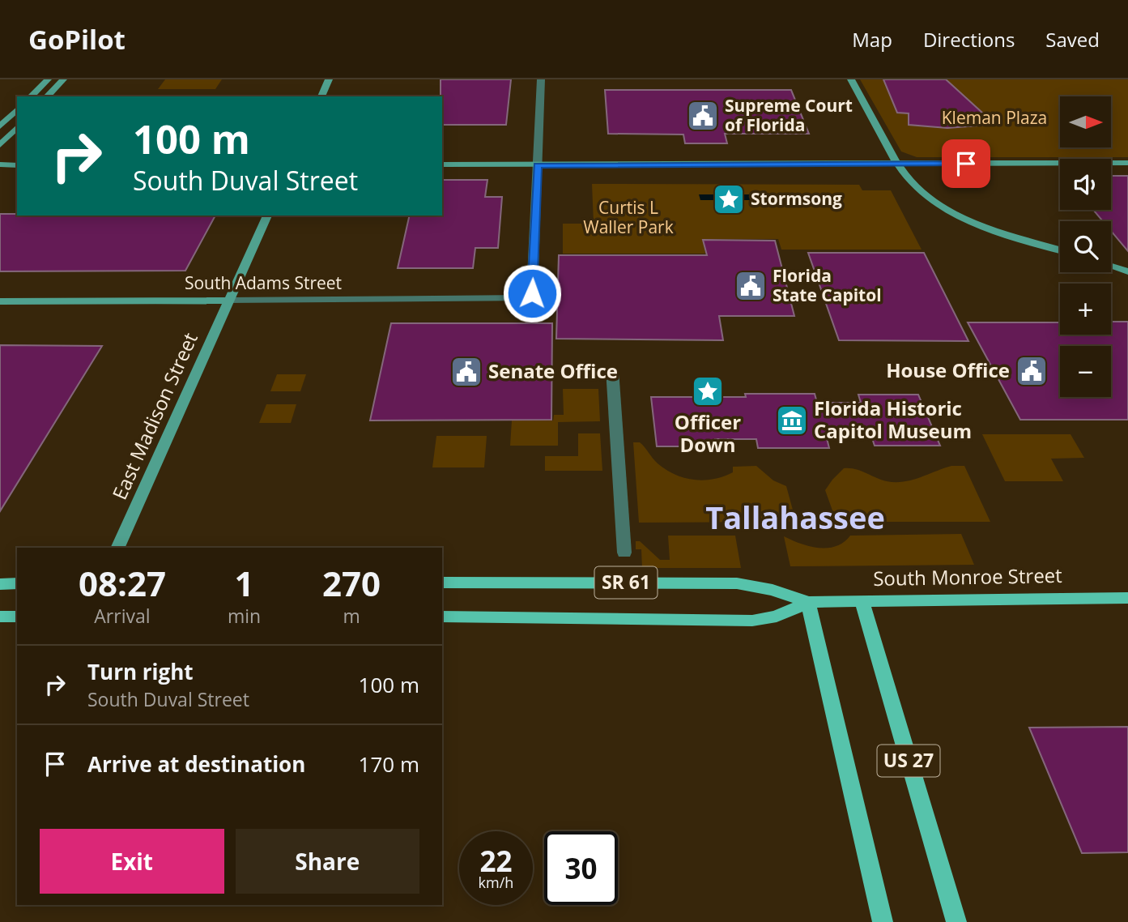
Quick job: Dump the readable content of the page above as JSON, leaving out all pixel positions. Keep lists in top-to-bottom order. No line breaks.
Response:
{"streets":{"main road":["South Adams Street","East Madison Street","South Monroe Street","SR 61","US 27"]},"crossings":[["South Adams Street","East Madison Street"],["South Monroe Street","US 27"]],"districts":["Tallahassee"],"parks":["Kleman Plaza","Curtis L Waller Park"],"places":{"public building":["Supreme Court of Florida","Florida State Capitol","House Office","Senate Office"],"place":["Stormsong","Officer Down"],"museum":["Florida Historic Capitol Museum"]},"north":"right","page":{"header":"GoPilot","nav":["Map","Directions","Saved"],"map_buttons":["+","−"],"turn":["100 m","South Duval Street"],"eta":["08:27","Arrival","1","min","270","m"],"list":[{"name":"Turn right","note":"South Duval Street","value":"100 m"},{"name":"Arrive at destination","value":"170 m"}],"buttons":["Exit","Share"],"speed":"22 km/h","limit":"30"}}
